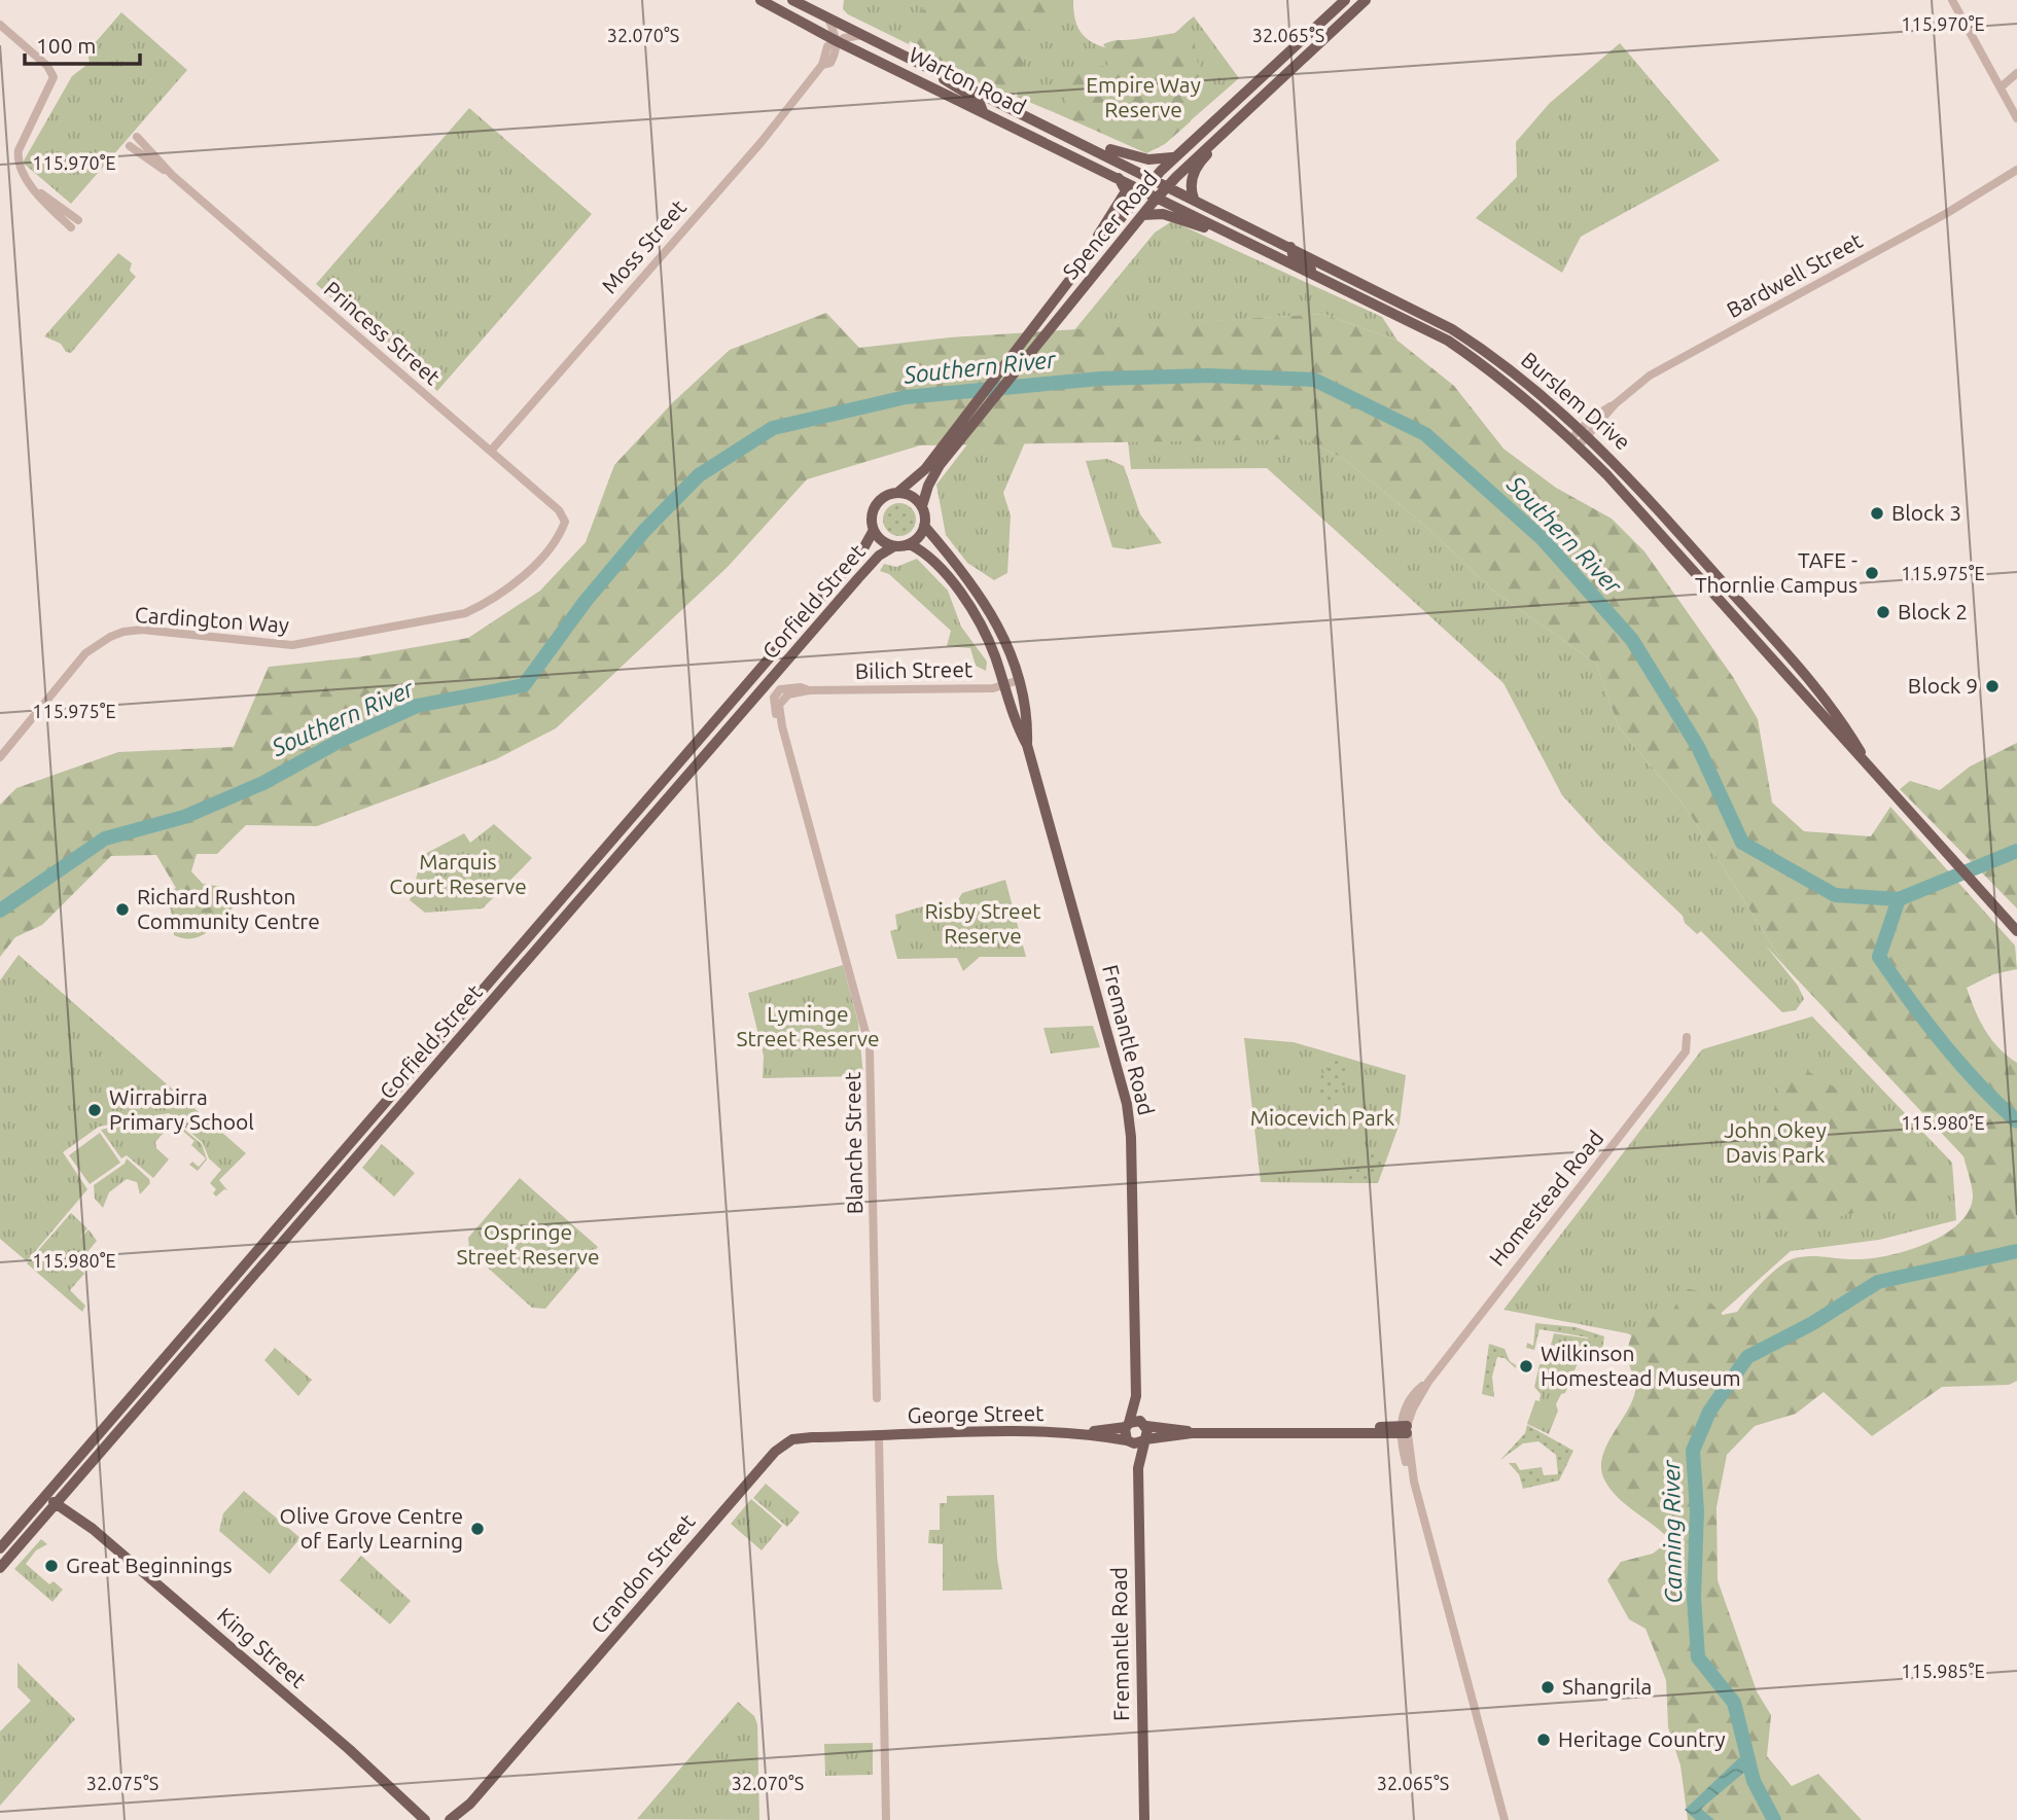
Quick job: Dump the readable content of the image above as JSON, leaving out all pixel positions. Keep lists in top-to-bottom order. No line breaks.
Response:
{"streets":{"main road":["Warton Road","Spencer Road","Burslem Drive","Corfield Street","Fremantle Road","George Street","Crandon Street","King Street"],"street":["Moss Street","Bardwell Street","Princess Street","Cardington Way","Bilich Street","Blanche Street","Homestead Road"]},"crossings":[["Warton Road","Spencer Road"],["Warton Road","Moss Street"],["Warton Road","Burslem Drive"],["Spencer Road","Burslem Drive"],["Spencer Road","Corfield Street"],["Spencer Road","Fremantle Road"],["Moss Street","Princess Street"],["Bardwell Street","Burslem Drive"],["Princess Street","Cardington Way"],["Corfield Street","Fremantle Road"],["Corfield Street","King Street"],["Bilich Street","Fremantle Road"],["Bilich Street","Blanche Street"],["Fremantle Road","George Street"],["George Street","Crandon Street"]],"water":["Southern River","Canning River"],"parks":["Empire Way Reserve","Marquis Court Reserve","Risby Street Reserve","Lyminge Street Reserve","Miocevich Park","John Okey Davis Park","Ospringe Street Reserve"],"places":["Block 3","TAFE - Thornlie Campus","Block 2","Block 9","Richard Rushton Community Centre","Wirrabirra Primary School","Wilkinson Homestead Museum","Olive Grove Centre of Early Learning","Great Beginnings","Shangrila","Heritage Country"],"scale_bar":"100 m","coordinates":["115.970°E","32.070°S","32.065°S","115.975°E","115.980°E","115.985°E","32.075°S"]}
